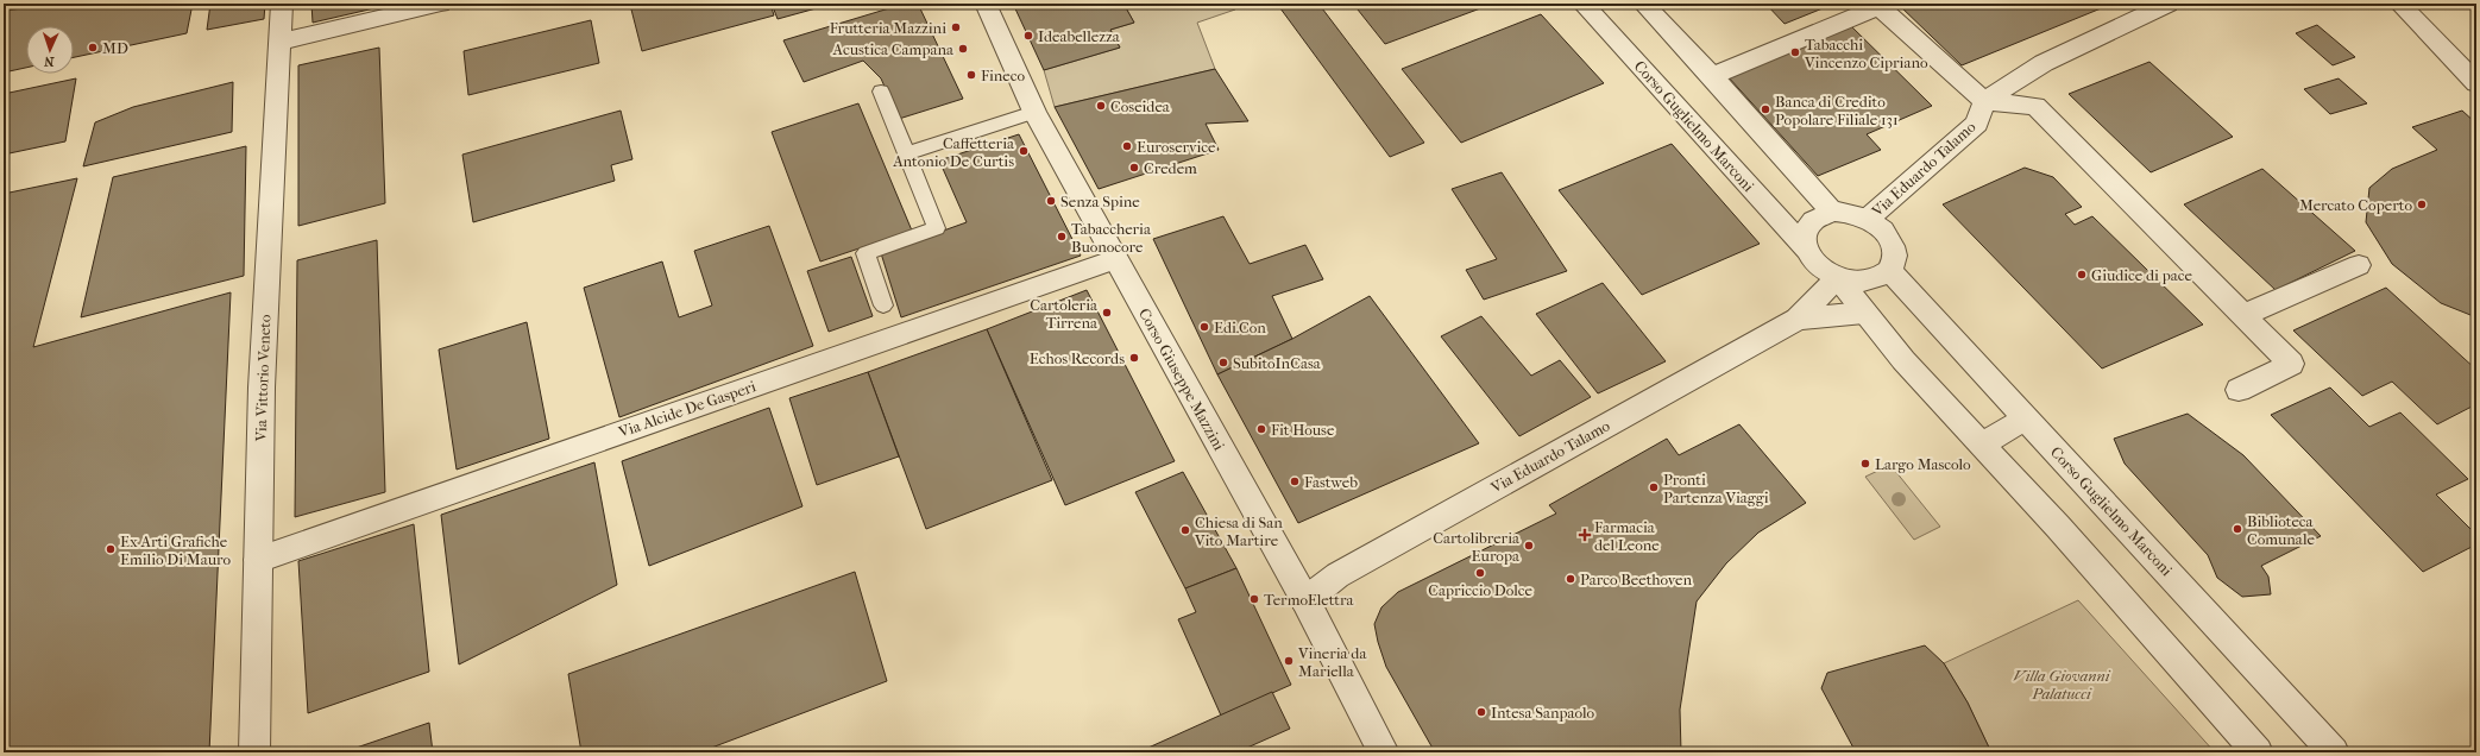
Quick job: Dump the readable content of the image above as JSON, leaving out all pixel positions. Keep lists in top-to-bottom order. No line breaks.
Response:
{"streets":{"street":["Corso Guglielmo Marconi","Via Eduardo Talamo","Via Vittorio Veneto","Corso Giuseppe Mazzini","Via Alcide De Gasperi"]},"crossings":[["Corso Guglielmo Marconi","Via Eduardo Talamo"],["Via Eduardo Talamo","Corso Giuseppe Mazzini"],["Via Vittorio Veneto","Via Alcide De Gasperi"],["Corso Giuseppe Mazzini","Via Alcide De Gasperi"]],"parks":["Villa Giovanni Palatucci"],"places":{"other":["Frutteria Mazzini","Ideabellezza","MD","Acustica Campana","Tabacchi Vincenzo Cipriano","Fineco","Coseidea","Banca di Credito Popolare Filiale 131","Euroservice","Caffetteria Antonio De Curtis","Credem","Senza Spine","Mercato Coperto","Tabaccheria Buonocore","Giudice di pace","Cartoleria Tirrena","Edi.Con","Echos Records","SubitoInCasa","Fit House","Largo Mascolo","Fastweb","Pronti Partenza Viaggi","Biblioteca Comunale","Chiesa di San Vito Martire","Cartolibreria Europa","Ex Arti Grafiche Emilio Di Mauro","Capriccio Dolce","Parco Beethoven","TermoElettra","Vineria da Mariella","Intesa Sanpaolo"],"health":["Farmacia del Leone"]},"north":"bottom"}
